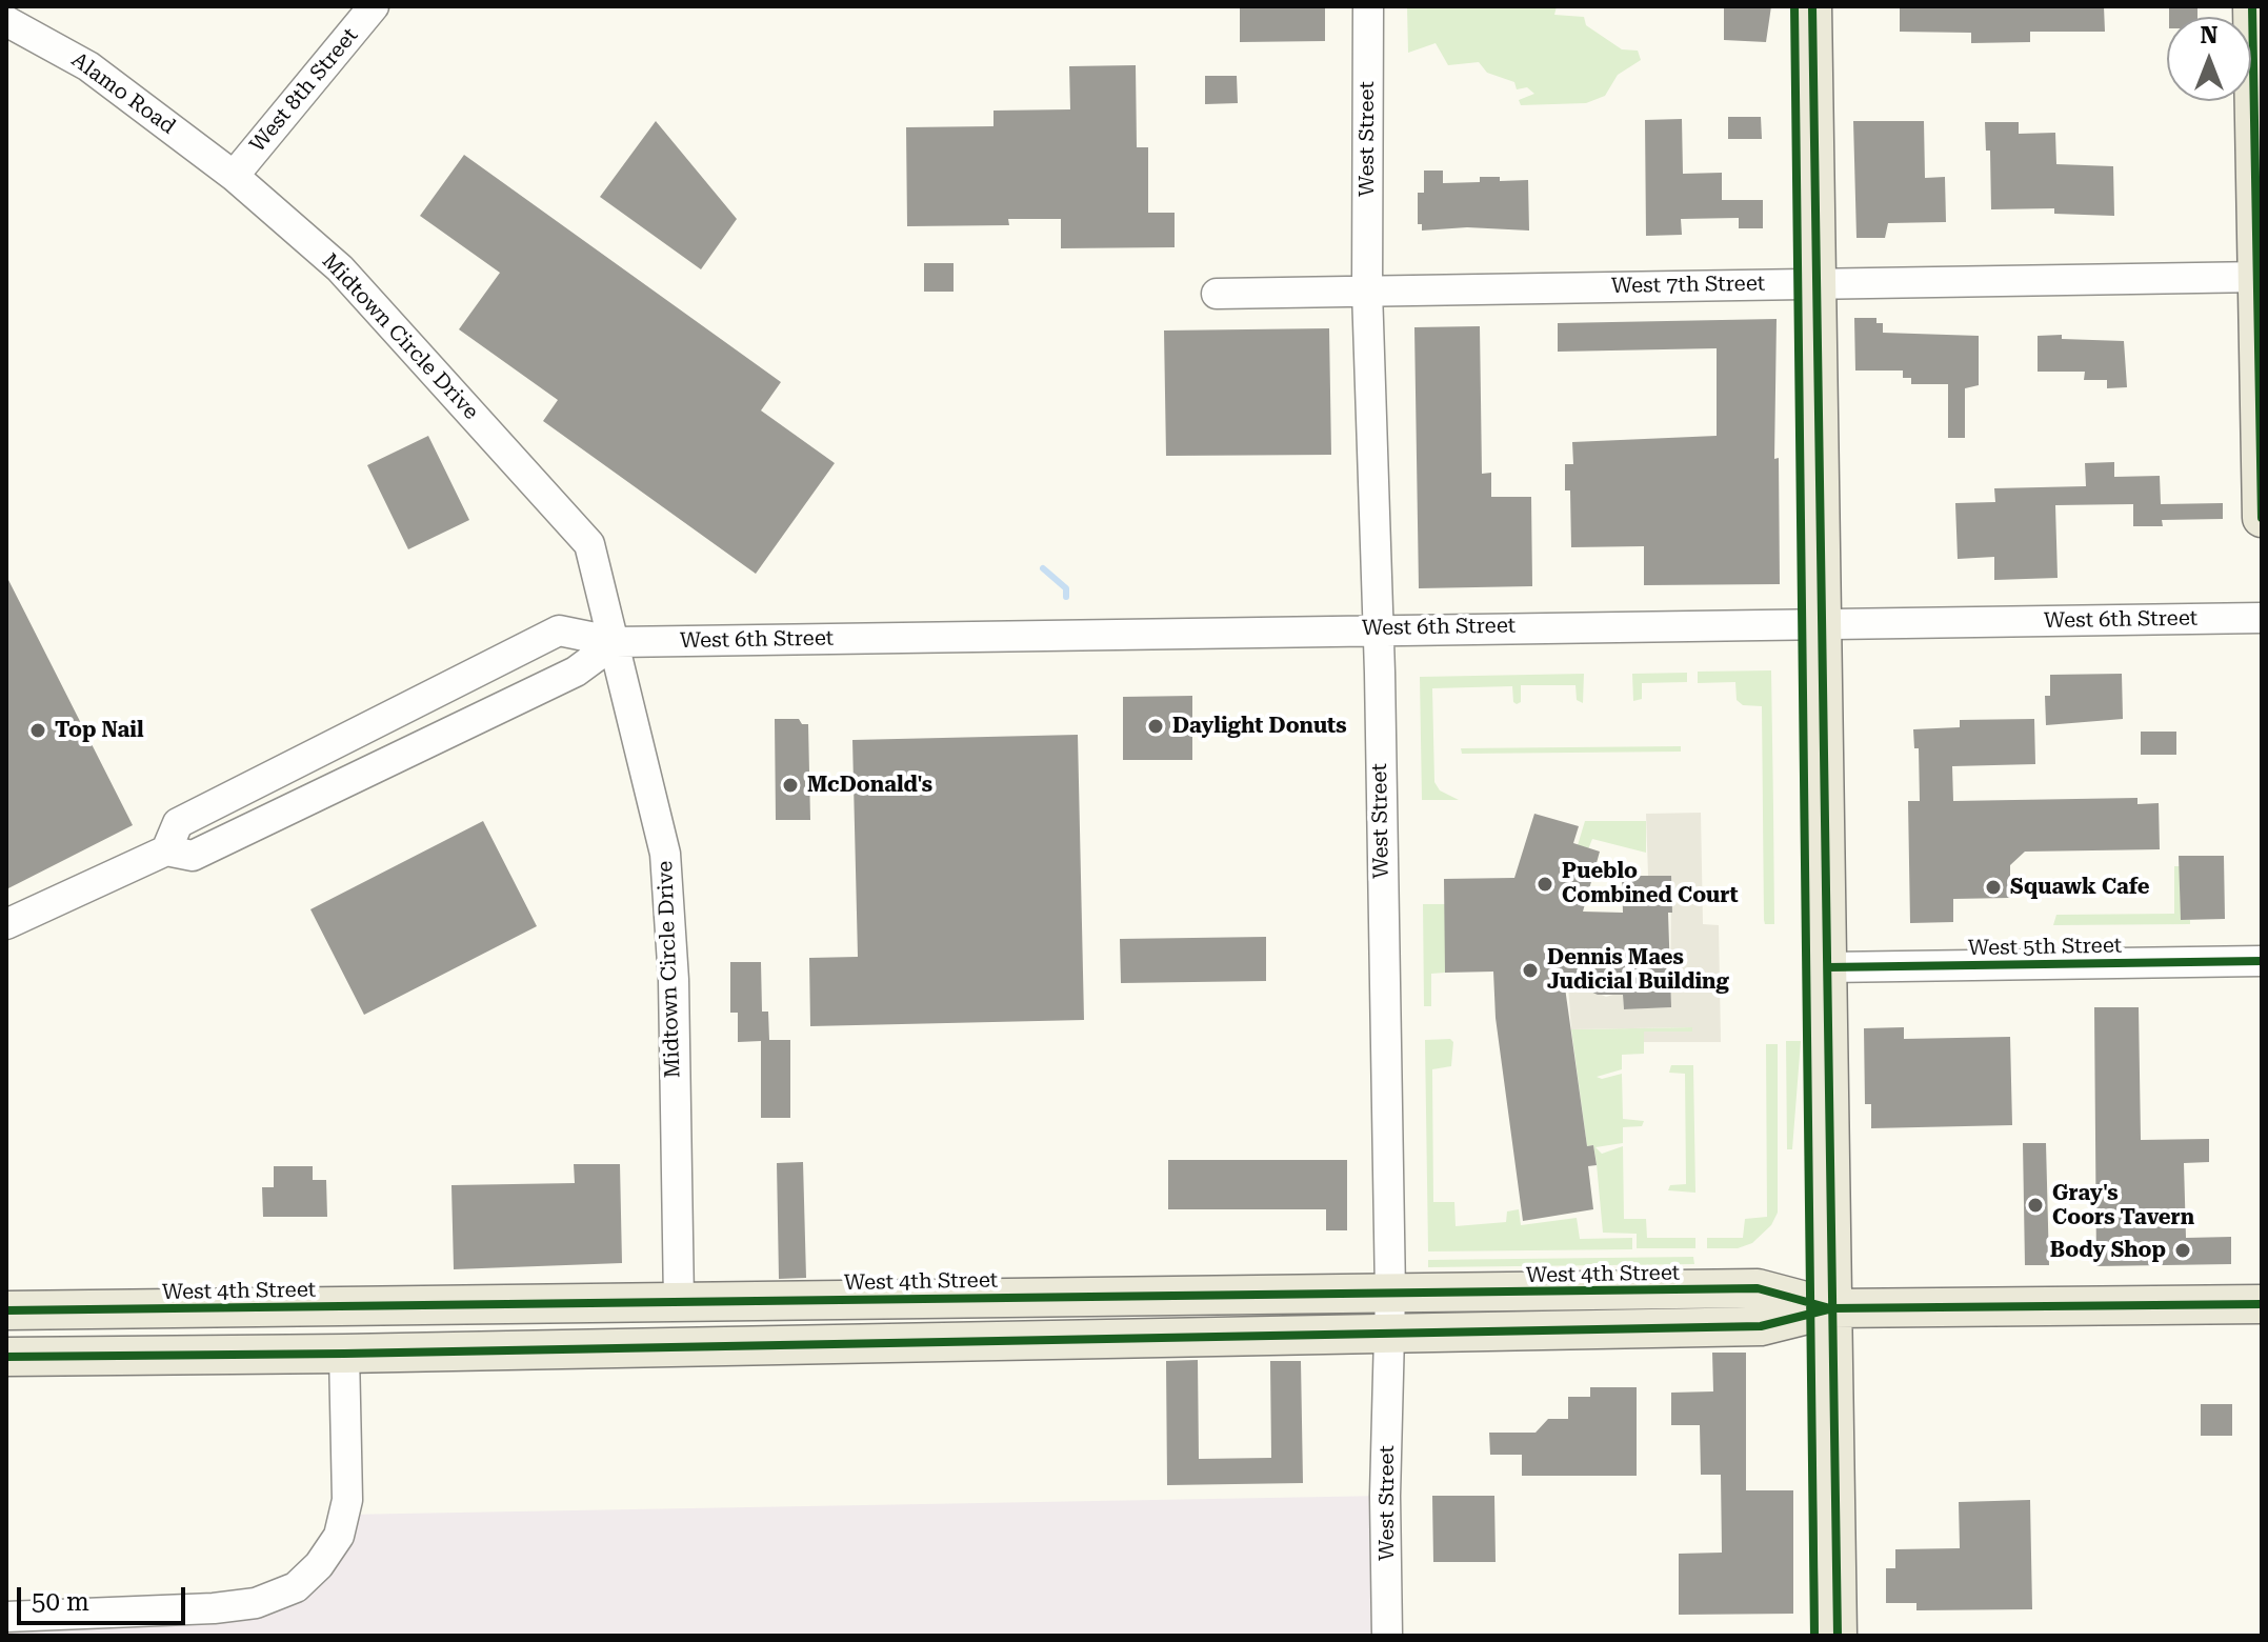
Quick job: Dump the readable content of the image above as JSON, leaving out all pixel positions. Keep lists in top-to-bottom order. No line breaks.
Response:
{"streets":{"main road":["West 4th Street"],"street":["West 8th Street","Alamo Road","West Street","West 7th Street","Midtown Circle Drive","West 6th Street","West 5th Street"]},"crossings":[["West 8th Street","Alamo Road"],["West 8th Street","Midtown Circle Drive"],["Alamo Road","Midtown Circle Drive"],["West Street","West 7th Street"],["West Street","West 6th Street"],["West Street","West 4th Street"],["Midtown Circle Drive","West 6th Street"],["Midtown Circle Drive","West 4th Street"]],"places":["Daylight Donuts","Top Nail","McDonald's","Pueblo Combined Court","Squawk Cafe","Dennis Maes Judicial Building","Gray's Coors Tavern","Body Shop"],"scale_bar":"50 m","north":"top"}
